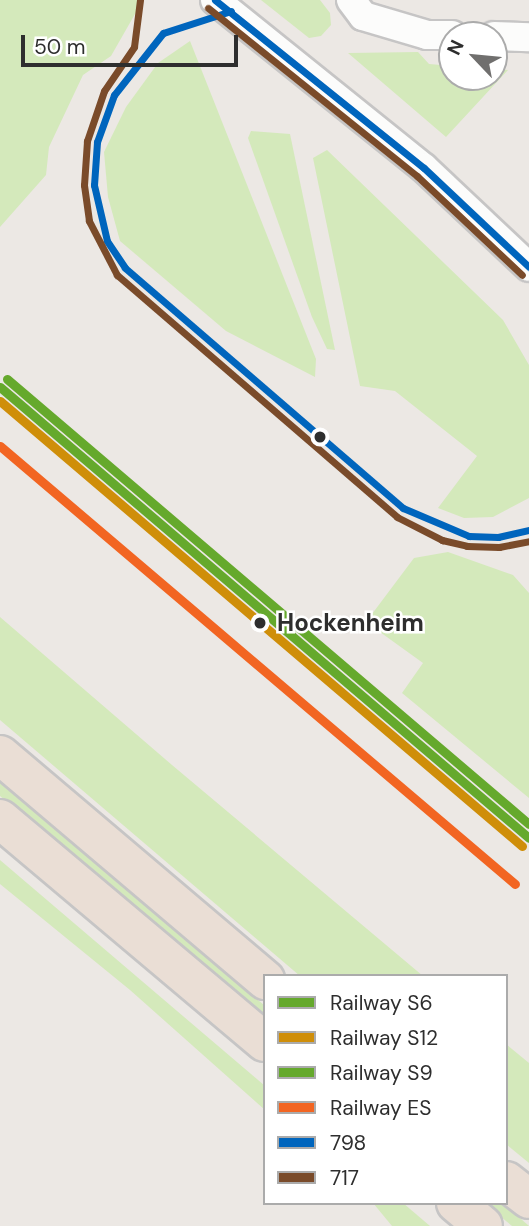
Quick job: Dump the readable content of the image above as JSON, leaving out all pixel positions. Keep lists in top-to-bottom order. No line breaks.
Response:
{"places":["Hockenheim"],"lines":["transit line 798","transit line 717","rail line S9","rail line S6","rail line S12","rail line ES"],"legend":["Railway S6","Railway S12","Railway S9","Railway ES","798","717"],"scale_bar":"50 m","north":"top left"}
